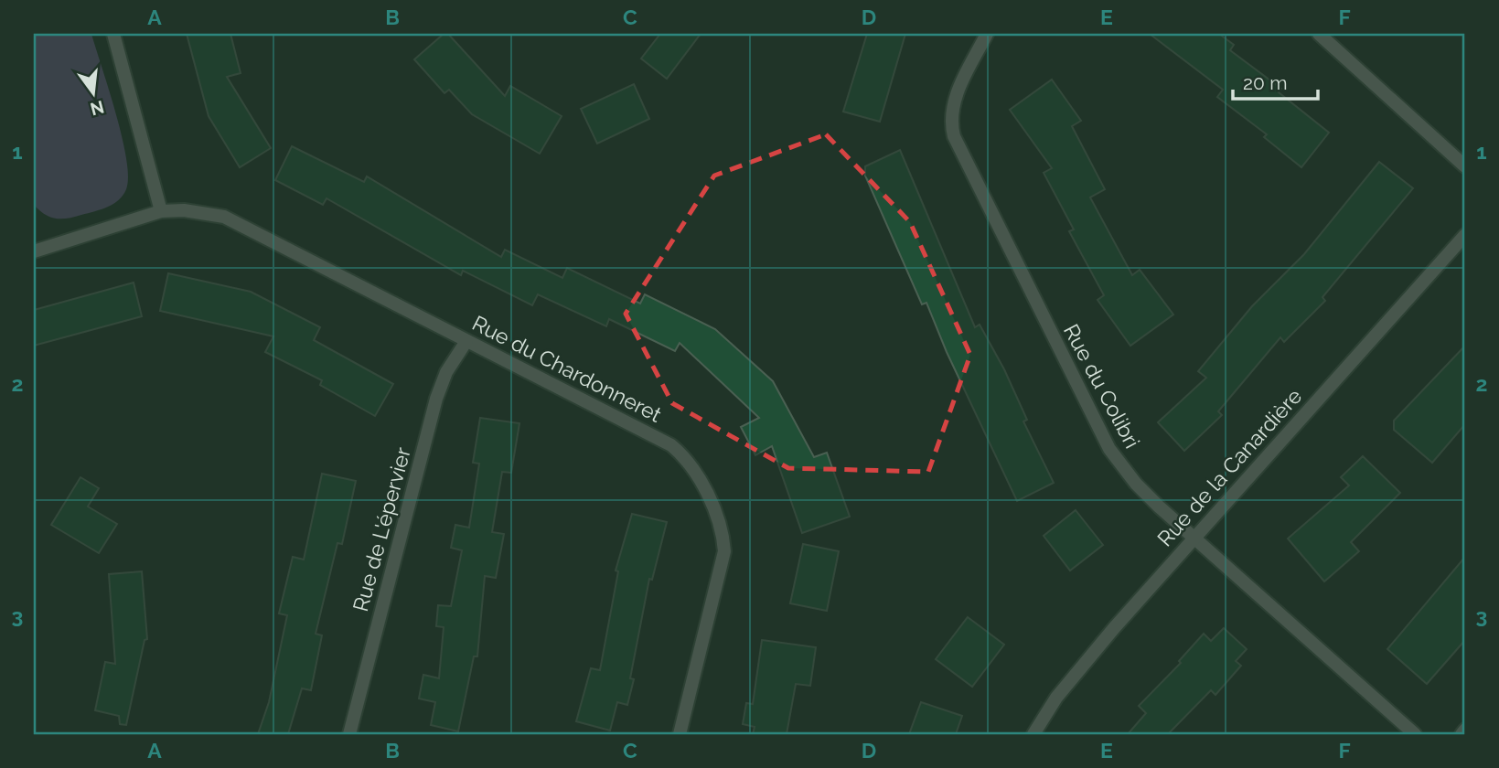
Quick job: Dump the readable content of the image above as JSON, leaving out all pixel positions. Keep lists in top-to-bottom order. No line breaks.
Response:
{"streets":{"street":["Rue du Chardonneret","Rue du Colibri","Rue de la Canardière","Rue de L'épervier"]},"crossings":[["Rue du Chardonneret","Rue de L'épervier"],["Rue du Colibri","Rue de la Canardière"]],"scale_bar":"20 m","north":"bottom","grid":{"columns":["A","B","C","D","E","F"],"rows":["1","2","3"]}}
